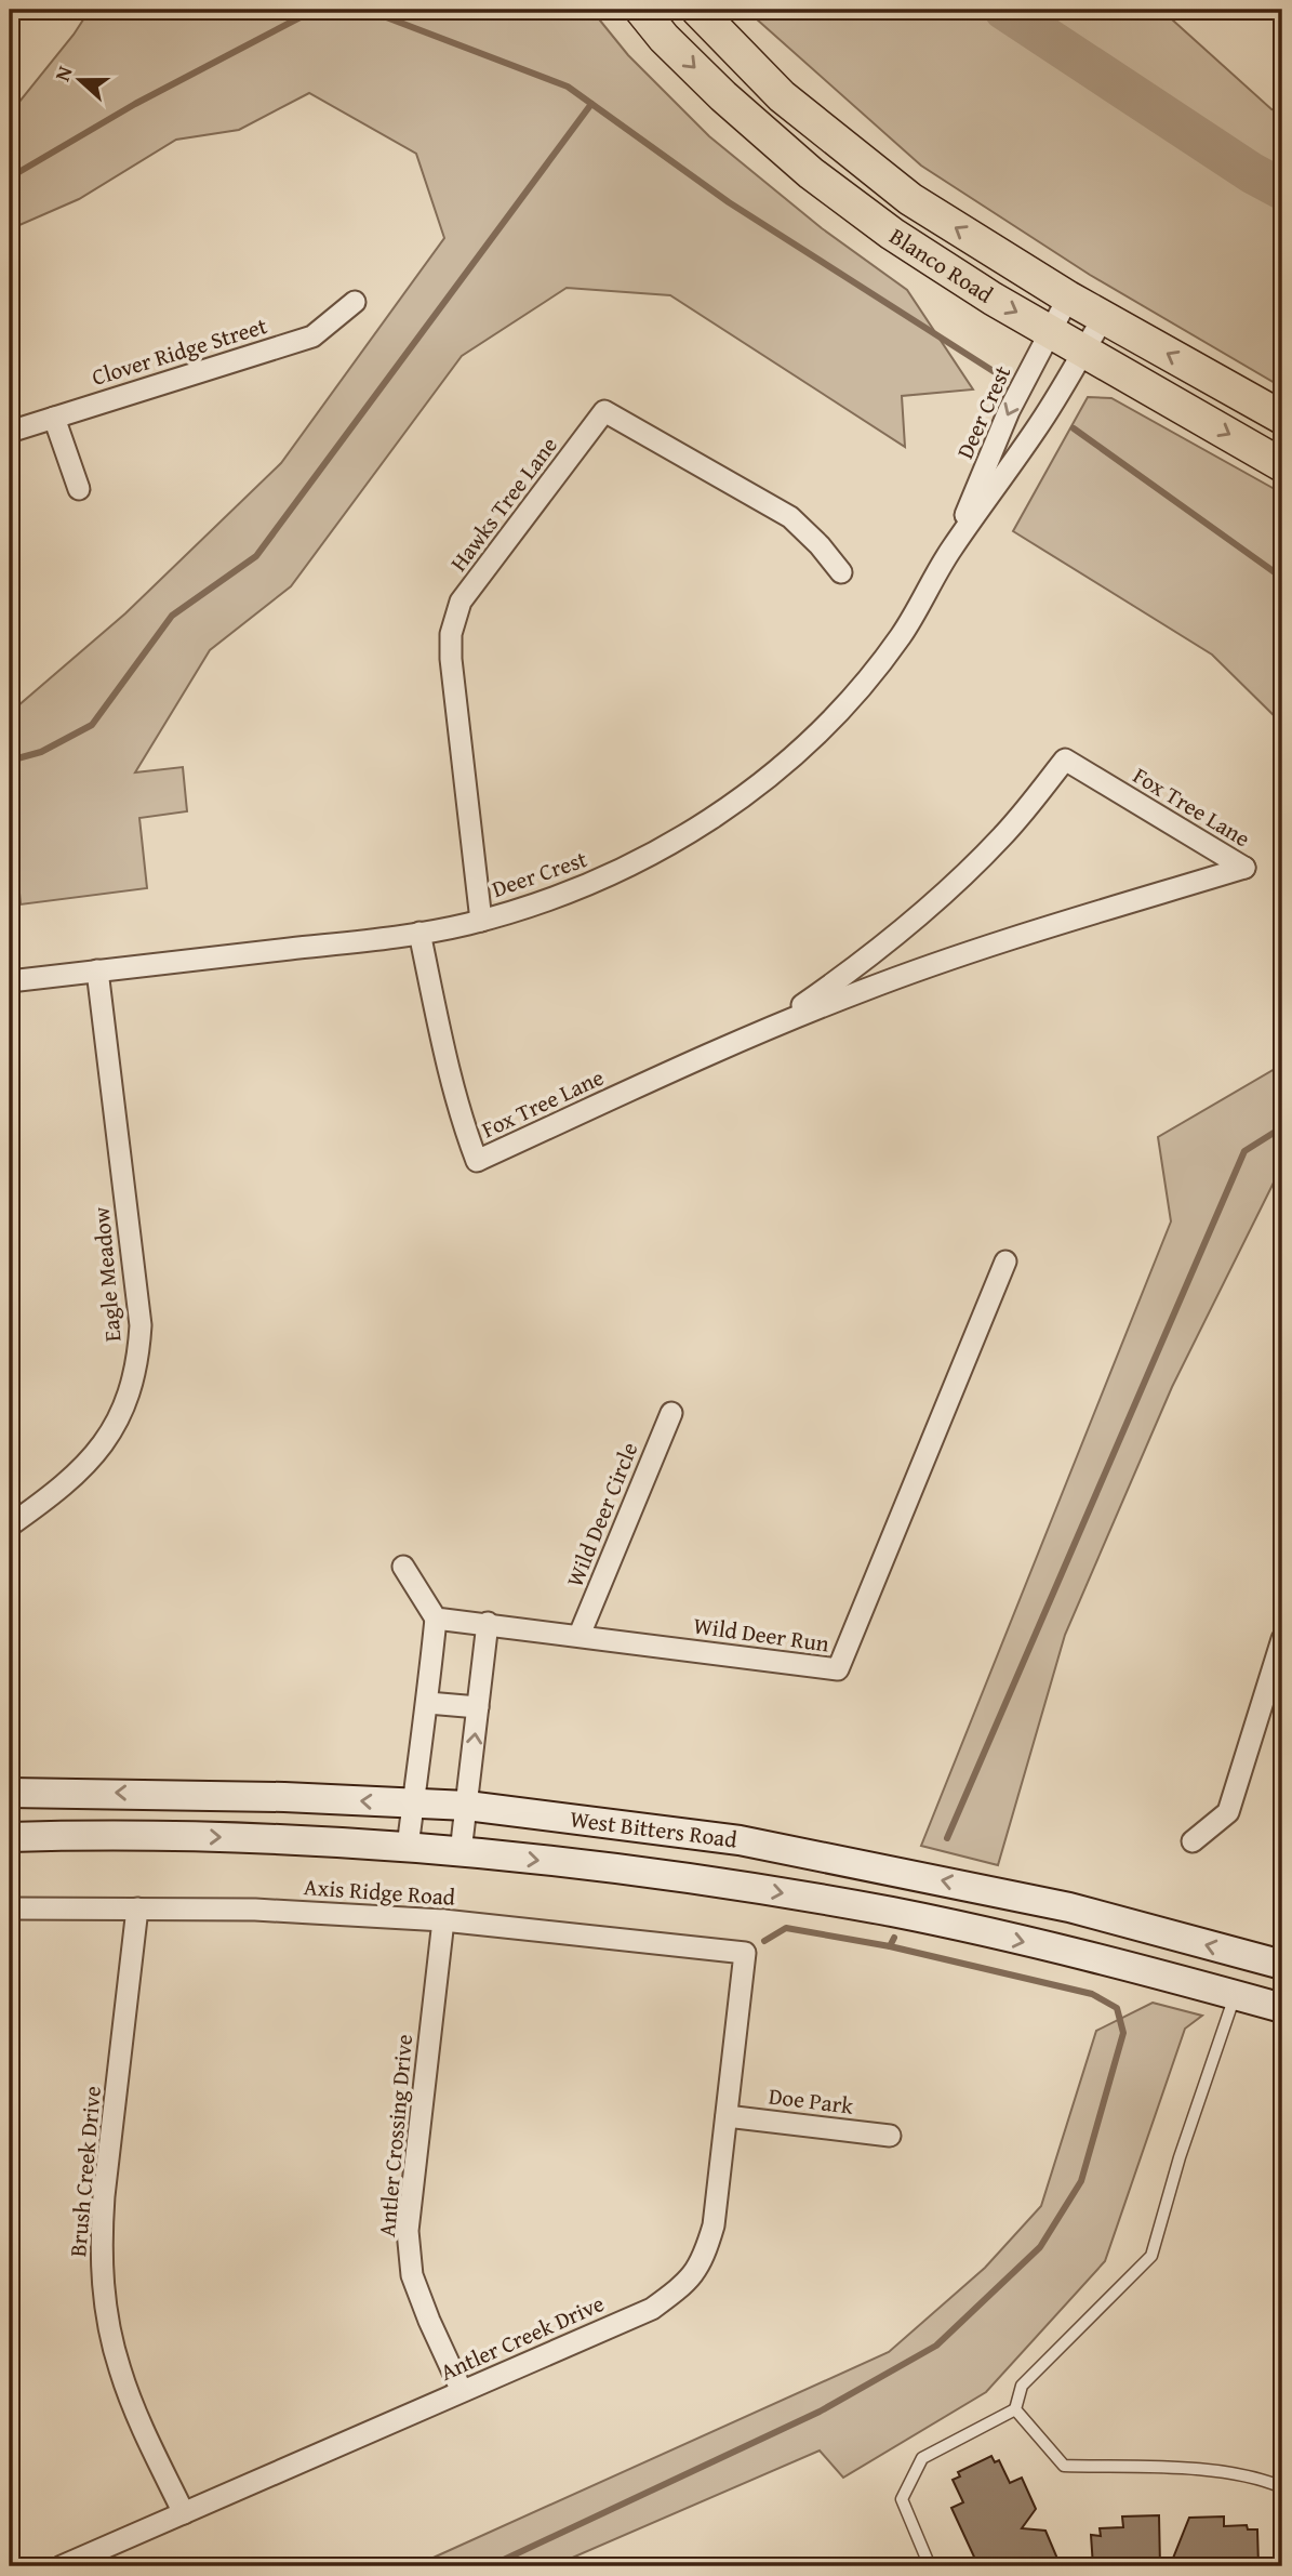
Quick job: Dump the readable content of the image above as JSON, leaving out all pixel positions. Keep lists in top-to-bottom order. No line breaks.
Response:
{"streets":{"main road":["Blanco Road","West Bitters Road"],"street":["Clover Ridge Street","Deer Crest","Hawks Tree Lane","Fox Tree Lane","Eagle Meadow","Wild Deer Circle","Wild Deer Run","Axis Ridge Road","Doe Park","Antler Crossing Drive","Brush Creek Drive","Antler Creek Drive"]},"crossings":[["Blanco Road","Deer Crest"],["Deer Crest","Hawks Tree Lane"],["Deer Crest","Fox Tree Lane"],["Deer Crest","Eagle Meadow"],["Wild Deer Circle","Wild Deer Run"],["Axis Ridge Road","Antler Crossing Drive"],["Axis Ridge Road","Brush Creek Drive"],["Axis Ridge Road","Antler Creek Drive"],["Doe Park","Antler Creek Drive"],["Antler Crossing Drive","Antler Creek Drive"],["Brush Creek Drive","Antler Creek Drive"]],"north":"left"}
